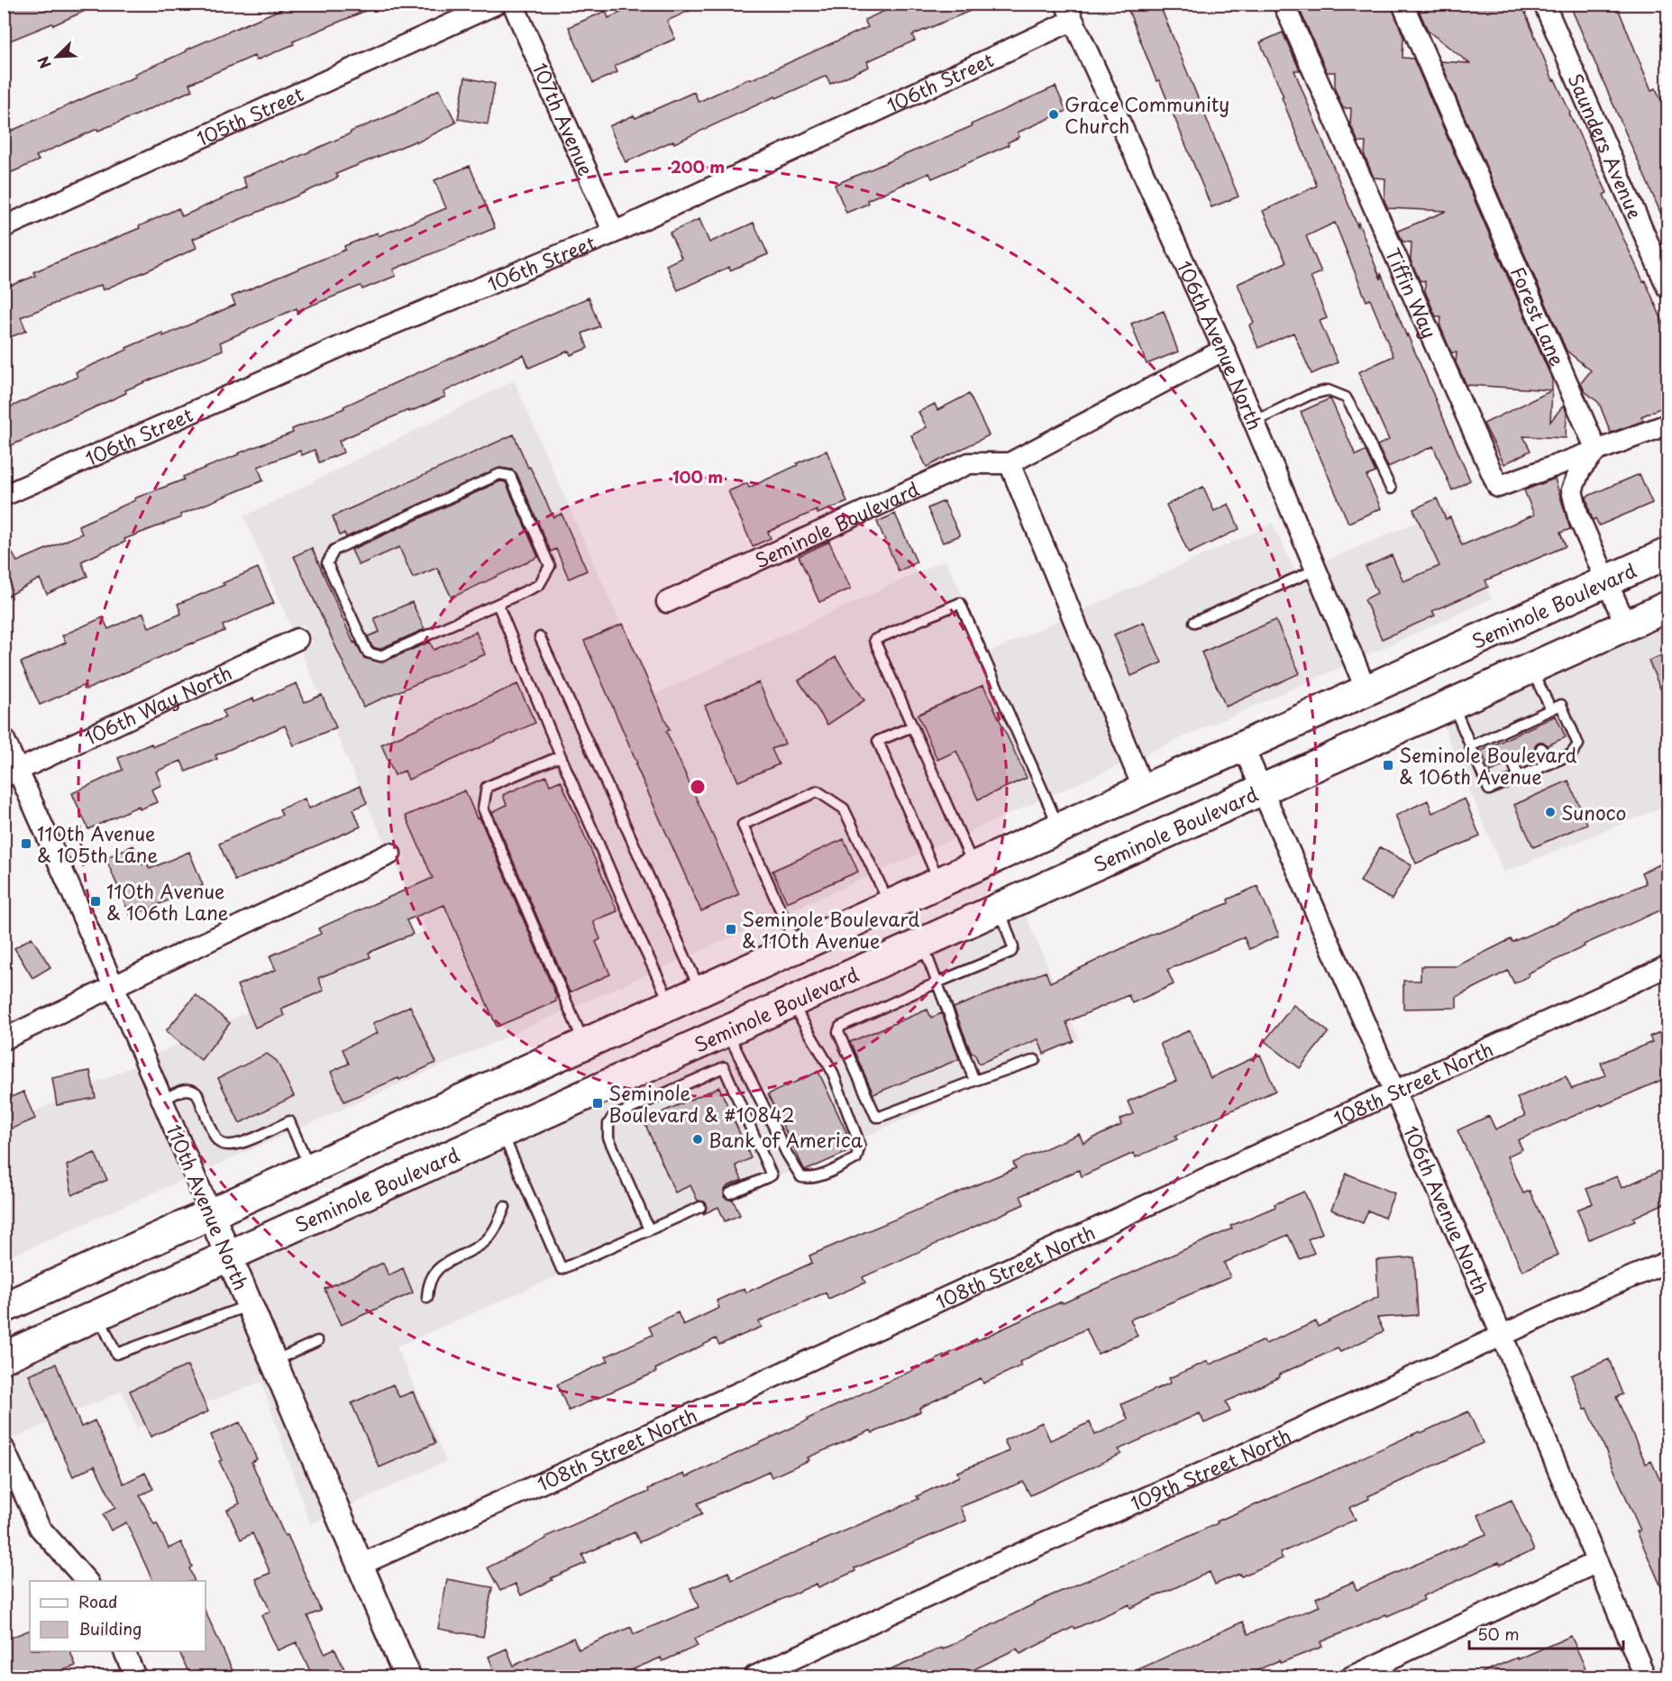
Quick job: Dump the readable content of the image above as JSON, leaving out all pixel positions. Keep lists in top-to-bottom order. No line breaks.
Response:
{"streets":{"main road":["Seminole Boulevard"],"street":["106th Street","105th Street","107th Avenue","Saunders Avenue","Tiffin Way","Forest Lane","106th Avenue North","106th Way North","108th Street North","110th Avenue North","109th Street North"]},"crossings":[["106th Street","107th Avenue"],["106th Street","106th Avenue North"],["Tiffin Way","Forest Lane"],["106th Avenue North","Seminole Boulevard"],["106th Avenue North","108th Street North"],["106th Avenue North","109th Street North"],["Seminole Boulevard","110th Avenue North"],["106th Way North","110th Avenue North"],["108th Street North","110th Avenue North"]],"places":{"other":["Grace Community Church","Sunoco","Bank of America"],"transit":["Seminole Boulevard & 106th Avenue","110th Avenue & 105th Lane","110th Avenue & 106th Lane","Seminole Boulevard & 110th Avenue","Seminole Boulevard & #10842"]},"legend":["Road","Building"],"scale_bar":"50 m","north":"bottom left","rings":["200 m","100 m"]}
